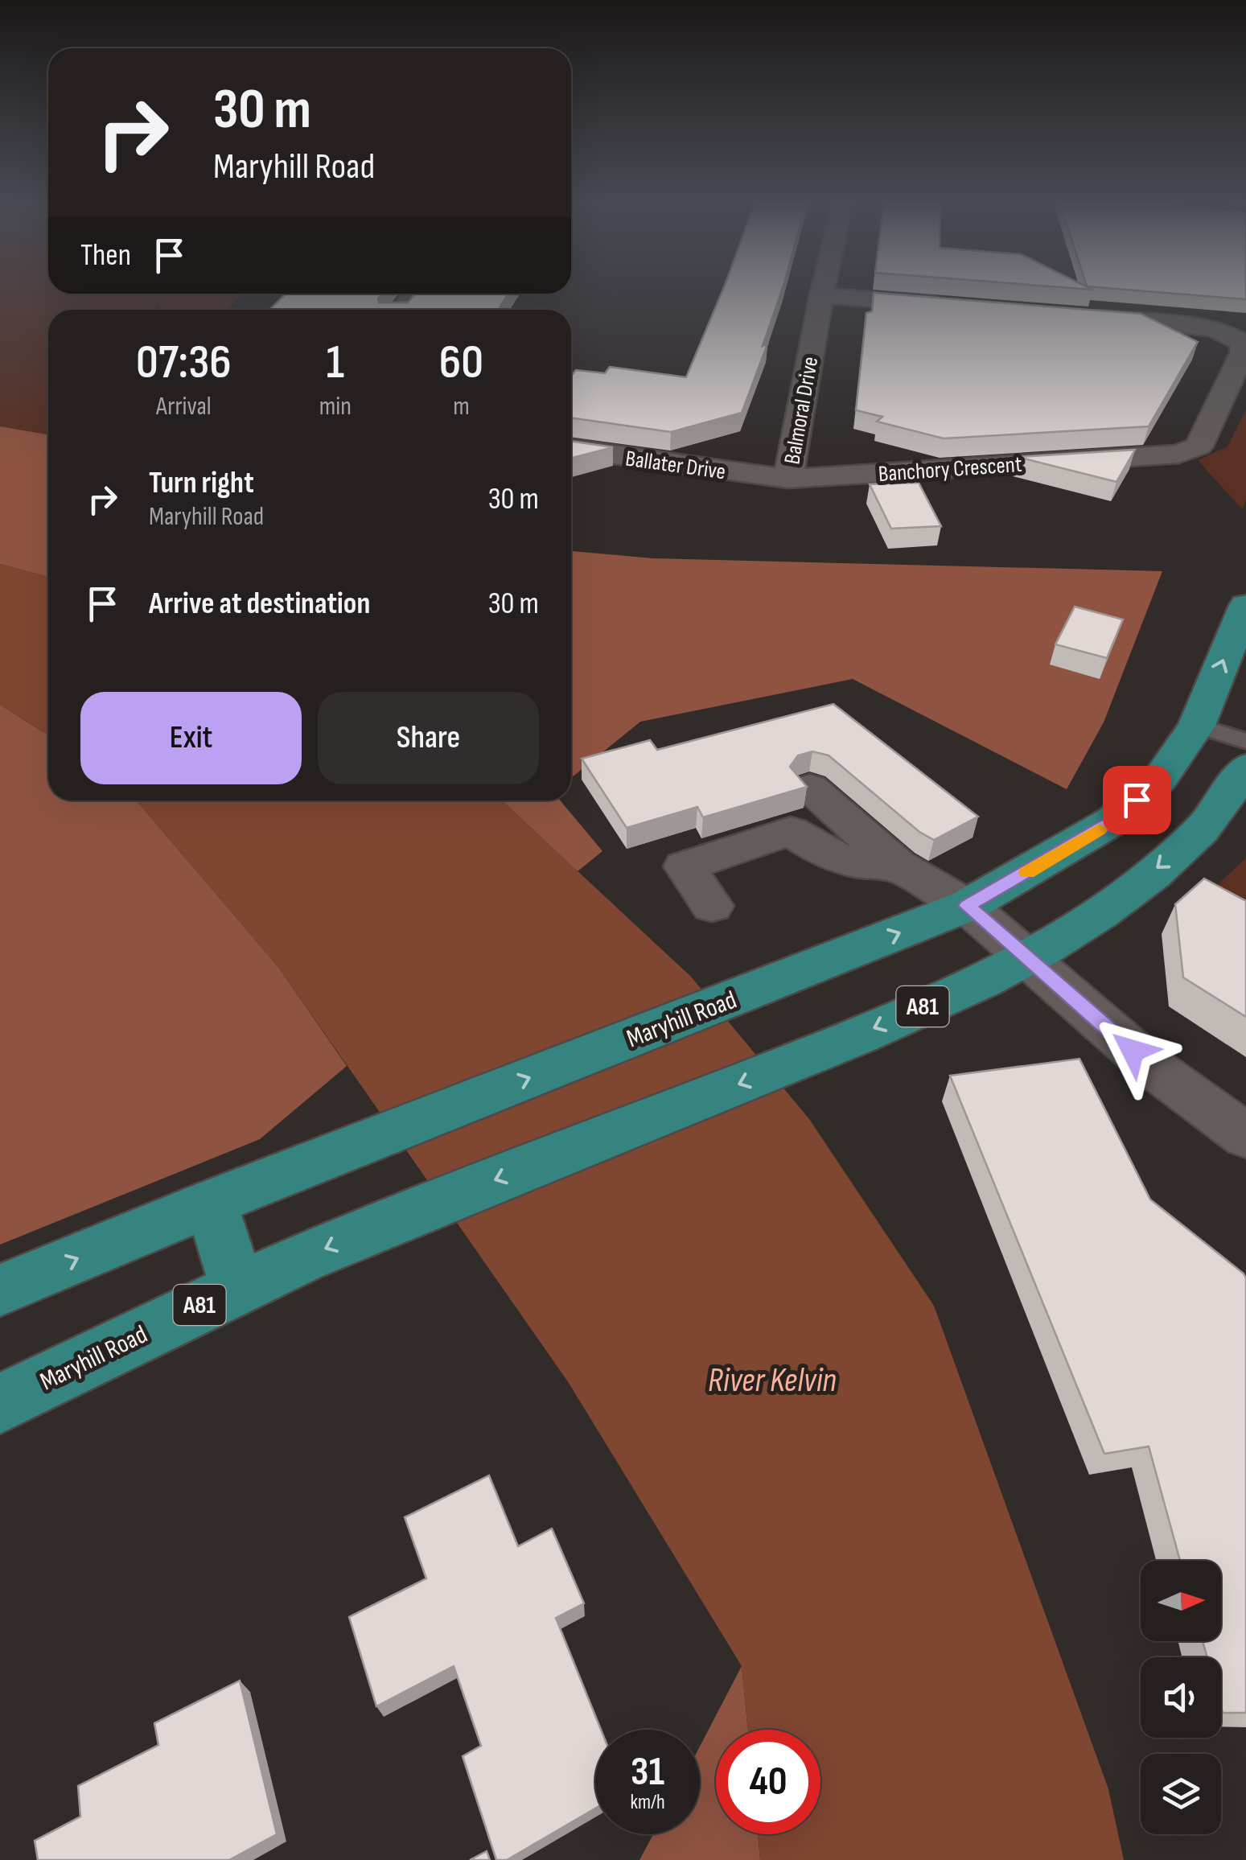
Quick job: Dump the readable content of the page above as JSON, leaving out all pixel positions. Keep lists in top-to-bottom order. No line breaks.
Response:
{"streets":{"main road":["A81","Maryhill Road"],"street":["Balmoral Drive","Ballater Drive","Banchory Crescent"]},"crossings":[["Balmoral Drive","Ballater Drive"],["Balmoral Drive","Banchory Crescent"],["Ballater Drive","Banchory Crescent"]],"water":["River Kelvin"],"north":"right","page":{"turn":["30 m","Maryhill Road"],"then":"Then","eta":["07:36","Arrival","1","min","60","m"],"list":[{"name":"Turn right","note":"Maryhill Road","value":"30 m"},{"name":"Arrive at destination","value":"30 m"}],"buttons":["Exit","Share"],"speed":"31 km/h","limit":"40"}}
